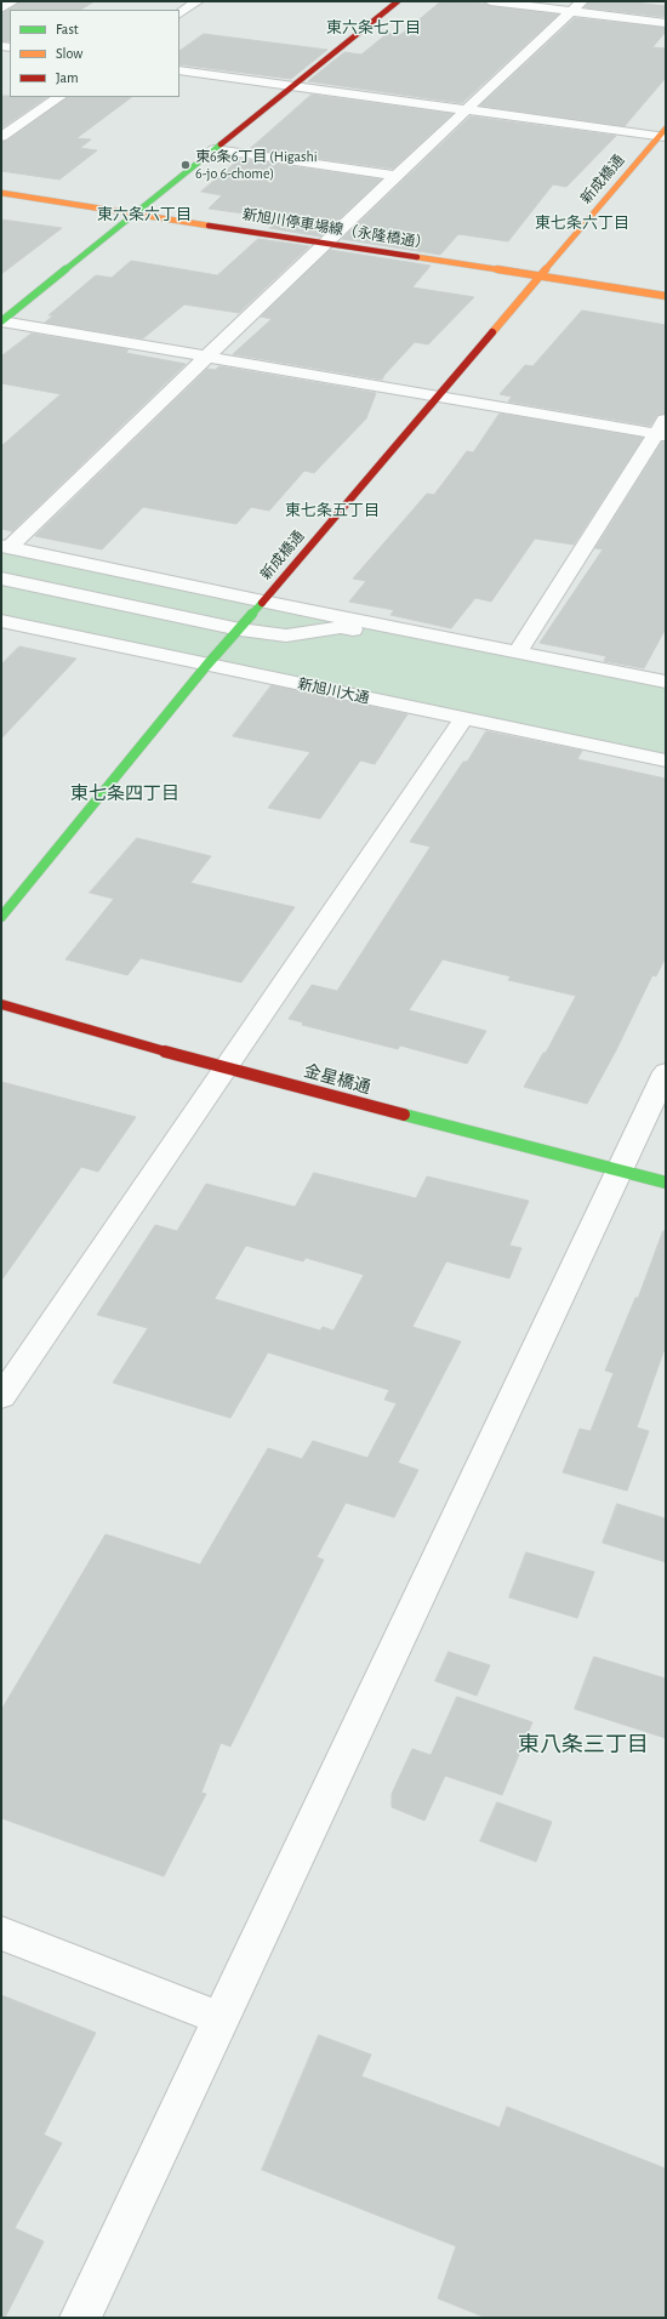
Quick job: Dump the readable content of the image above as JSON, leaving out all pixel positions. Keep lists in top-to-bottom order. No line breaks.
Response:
{"streets":{"street":["新成橋通","新旭川停車場線（永隆橋通）","新旭川大通","金星橋通"]},"crossings":[["新成橋通","新旭川停車場線（永隆橋通）"],["新成橋通","新旭川大通"]],"districts":["東六条七丁目","東六条六丁目","東七条六丁目","東七条五丁目","東七条四丁目","東八条三丁目"],"places":["東6条6丁目 (Higashi 6-jo 6-chome)"],"legend":["Fast","Slow","Jam"]}
